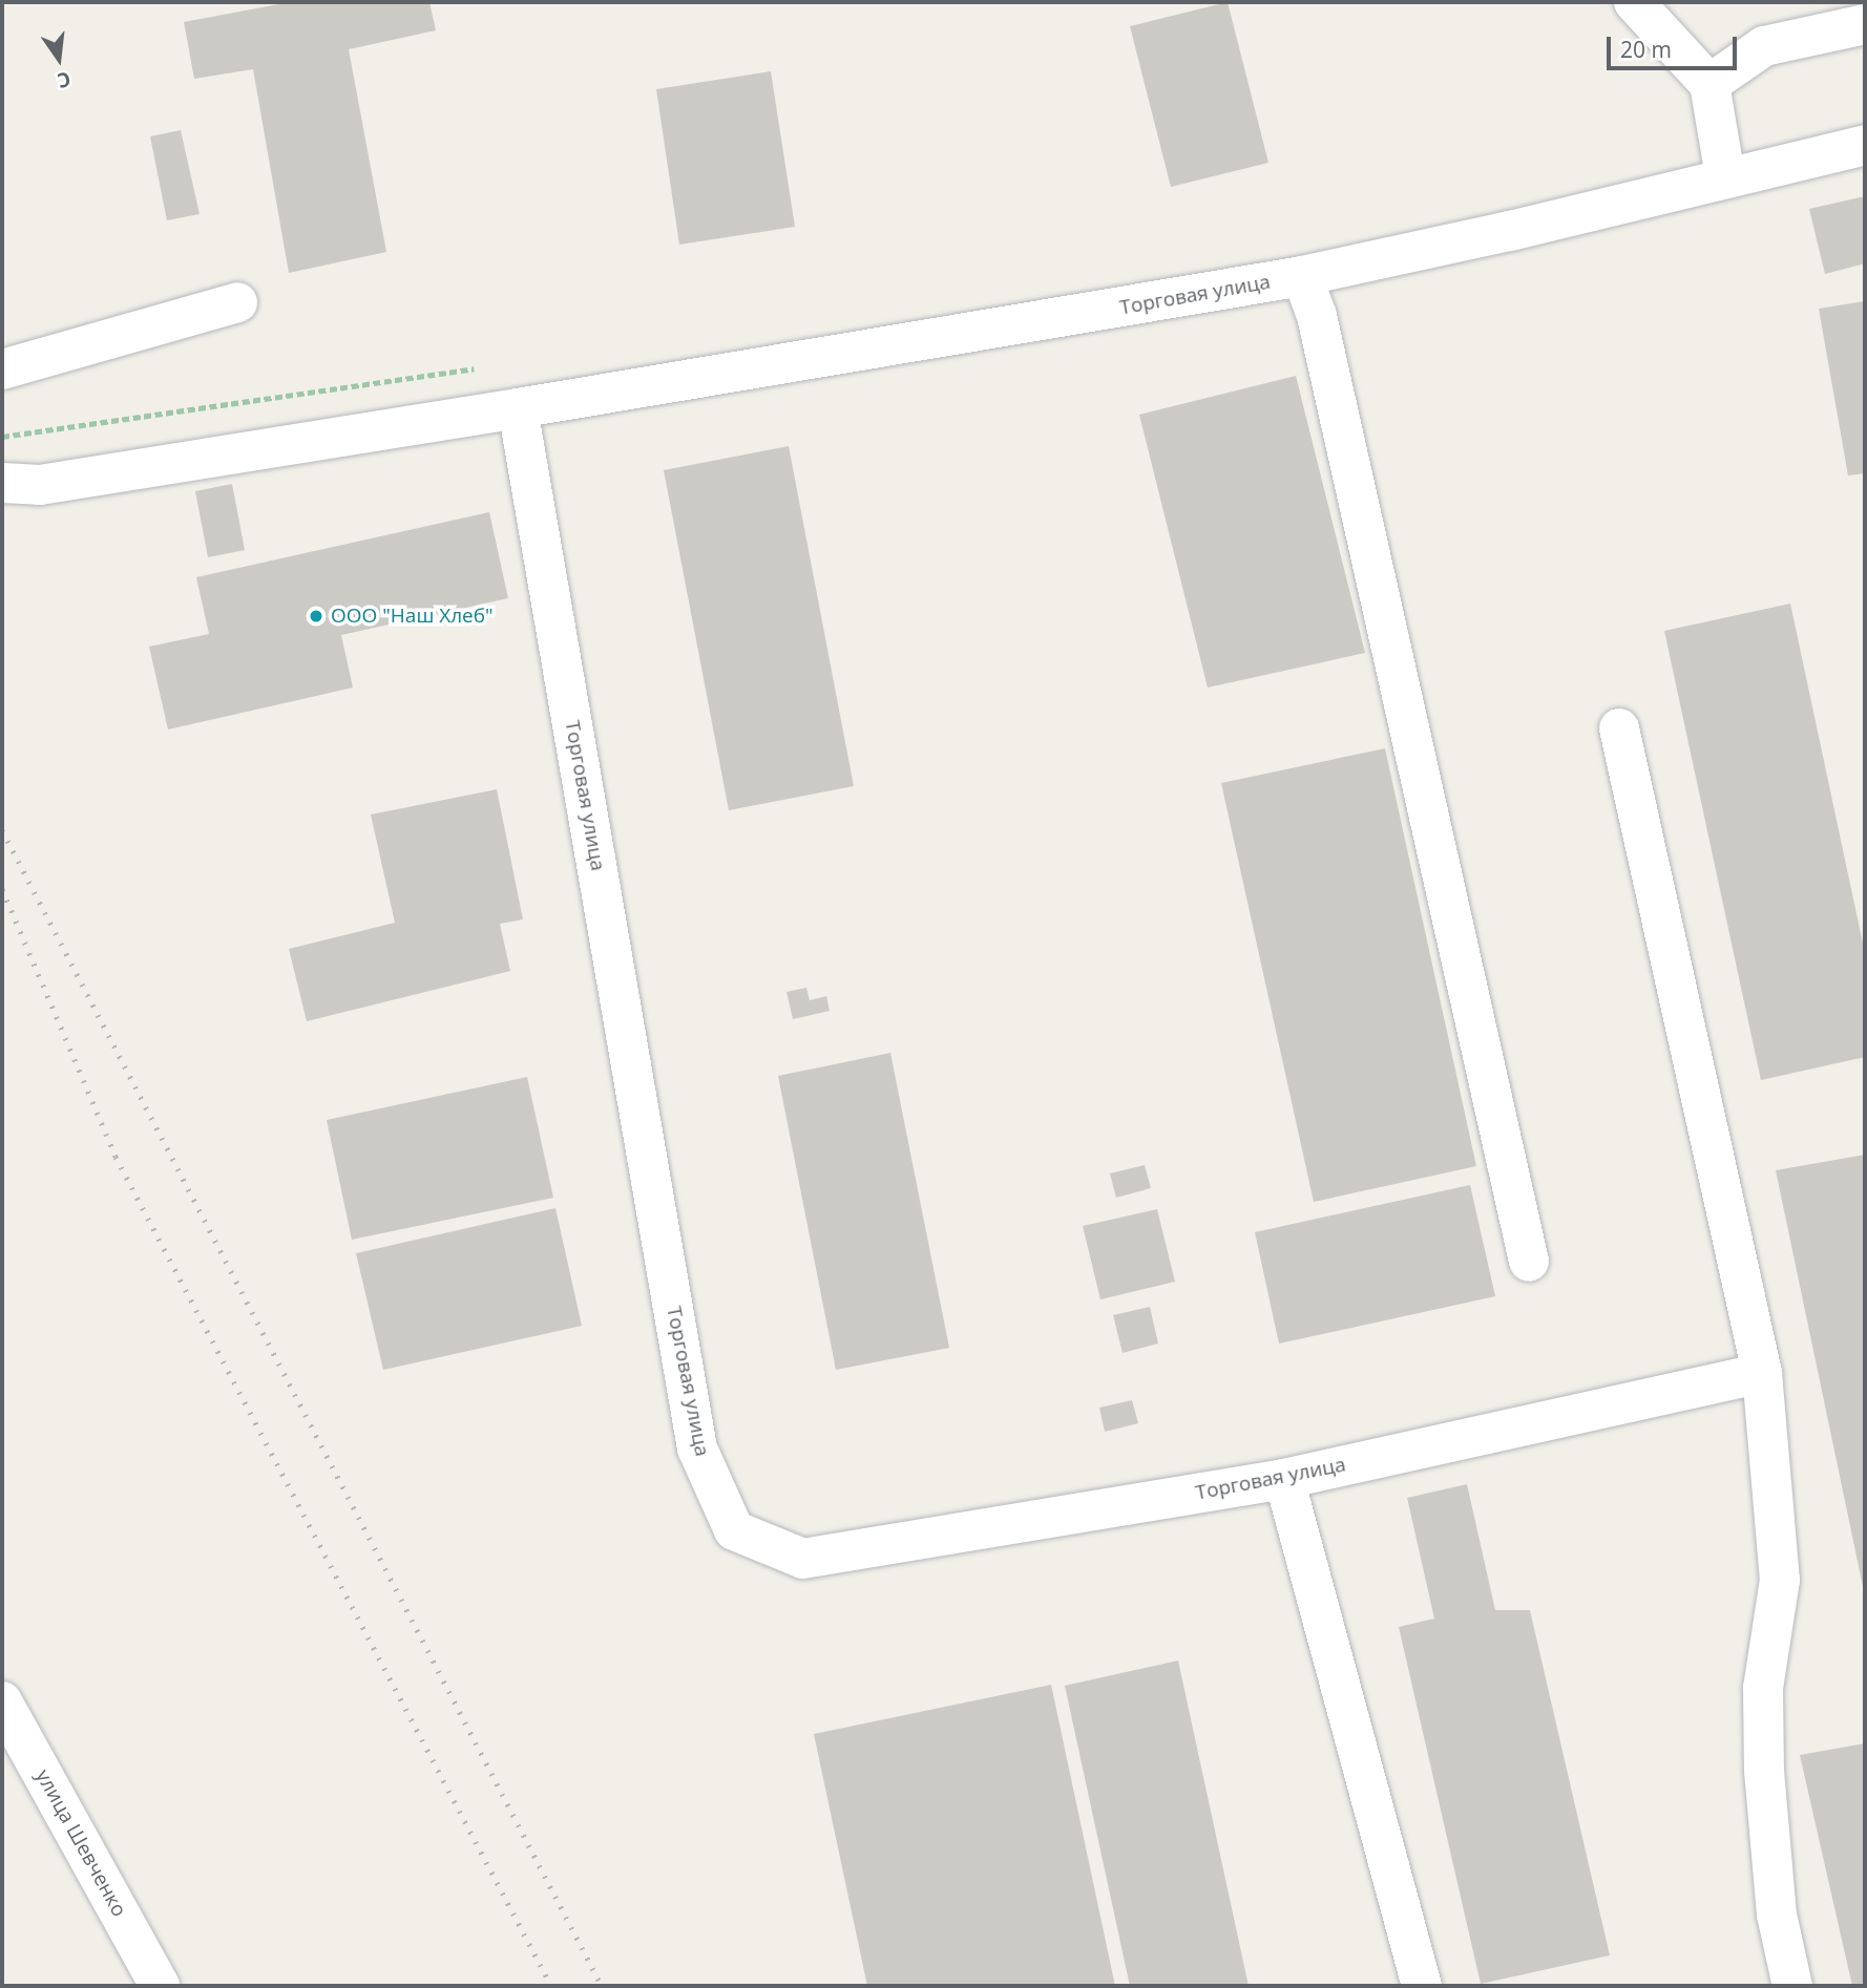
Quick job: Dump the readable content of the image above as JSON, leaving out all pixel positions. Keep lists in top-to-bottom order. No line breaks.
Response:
{"streets":{"street":["Торговая улица","улица Шевченко"]},"places":["ООО \"Наш Хлеб\""],"scale_bar":"20 m","north":"bottom"}
